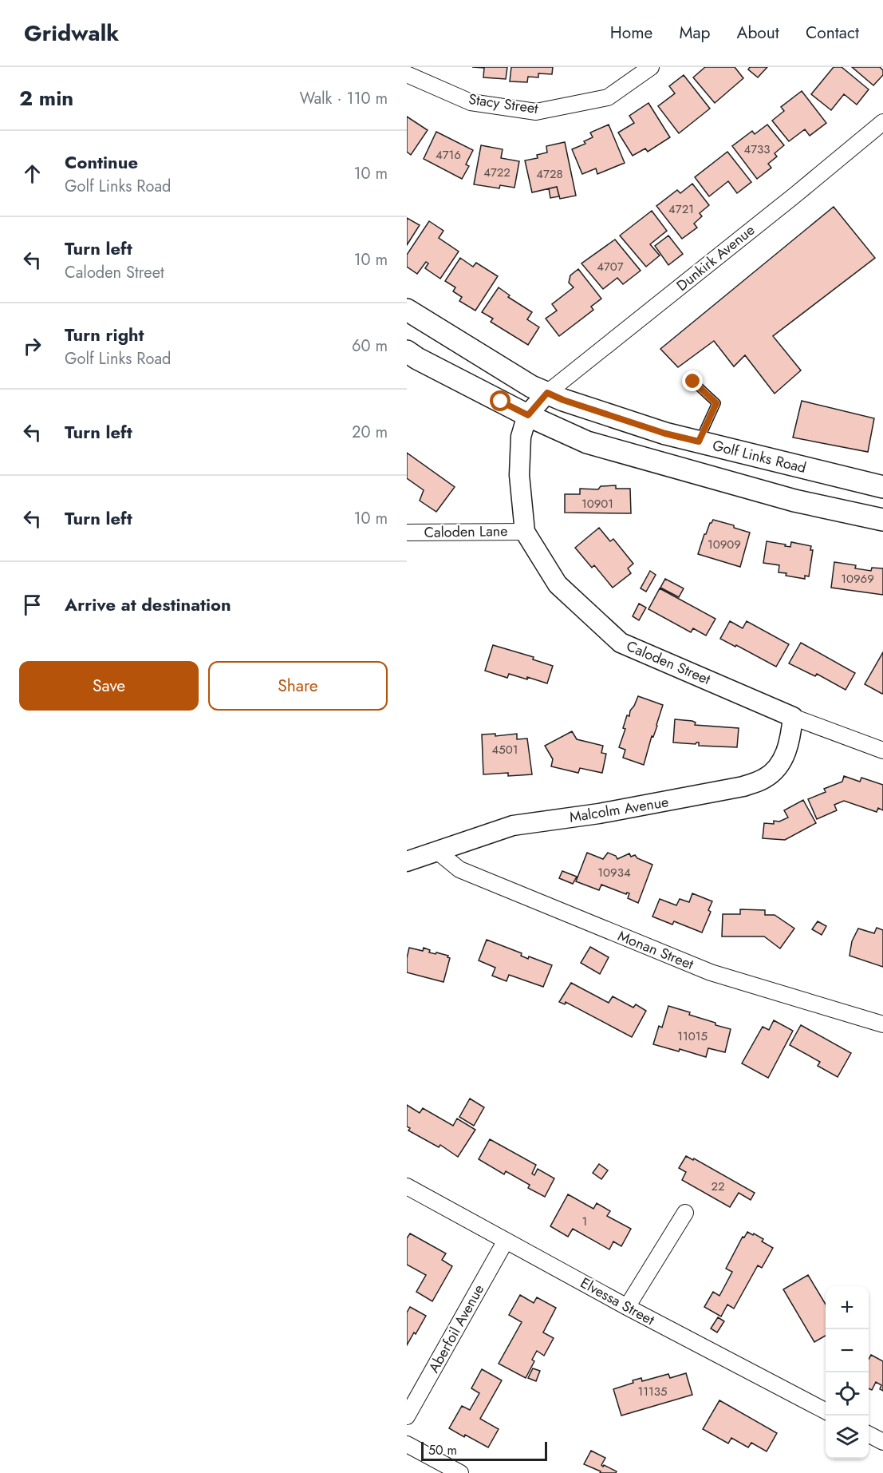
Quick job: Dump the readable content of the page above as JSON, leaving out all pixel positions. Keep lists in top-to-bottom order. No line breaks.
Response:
{"streets":{"main road":["Golf Links Road"],"street":["Stacy Street","Dunkirk Avenue","Caloden Lane","Caloden Street","Malcolm Avenue","Monan Street","Elvessa Street","Aberfoil Avenue"]},"crossings":[["Dunkirk Avenue","Golf Links Road"],["Dunkirk Avenue","Caloden Street"],["Golf Links Road","Caloden Street"],["Caloden Lane","Caloden Street"],["Caloden Street","Malcolm Avenue"],["Malcolm Avenue","Monan Street"],["Elvessa Street","Aberfoil Avenue"]],"house_numbers":["4733","4716","4722","4728","4721","4707","10901","10909","10969","4501","10934","11015","22","1","11135"],"scale_bar":"50 m","page":{"header":"Gridwalk","nav":["Home","Map","About","Contact"],"heading":["2 min","Walk · 110 m"],"list":[["Continue","Golf Links Road","10 m"],["Turn left","Caloden Street","10 m"],["Turn right","Golf Links Road","60 m"],["Turn left","20 m"],["Turn left","10 m"],"Arrive at destination"],"buttons":["Save","Share"],"map_buttons":["+","−"],"scale":"50 m"}}
